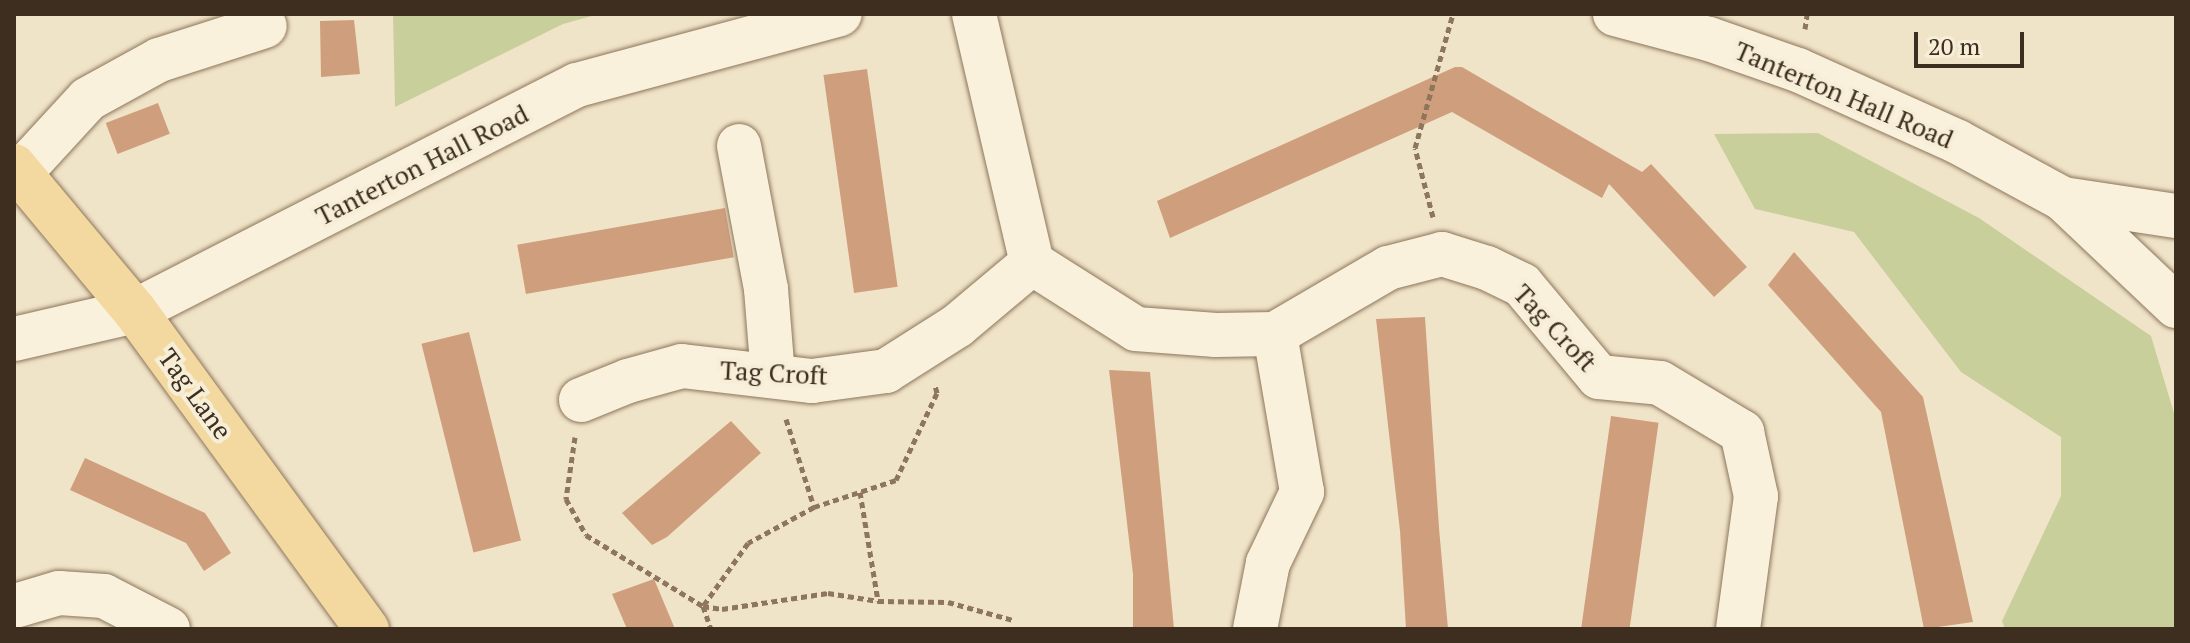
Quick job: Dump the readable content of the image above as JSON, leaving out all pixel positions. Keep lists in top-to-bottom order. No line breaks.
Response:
{"streets":{"main road":["Tag Lane"],"street":["Tanterton Hall Road","Tag Croft"]},"crossings":[["Tanterton Hall Road","Tag Lane"]],"scale_bar":"20 m"}
